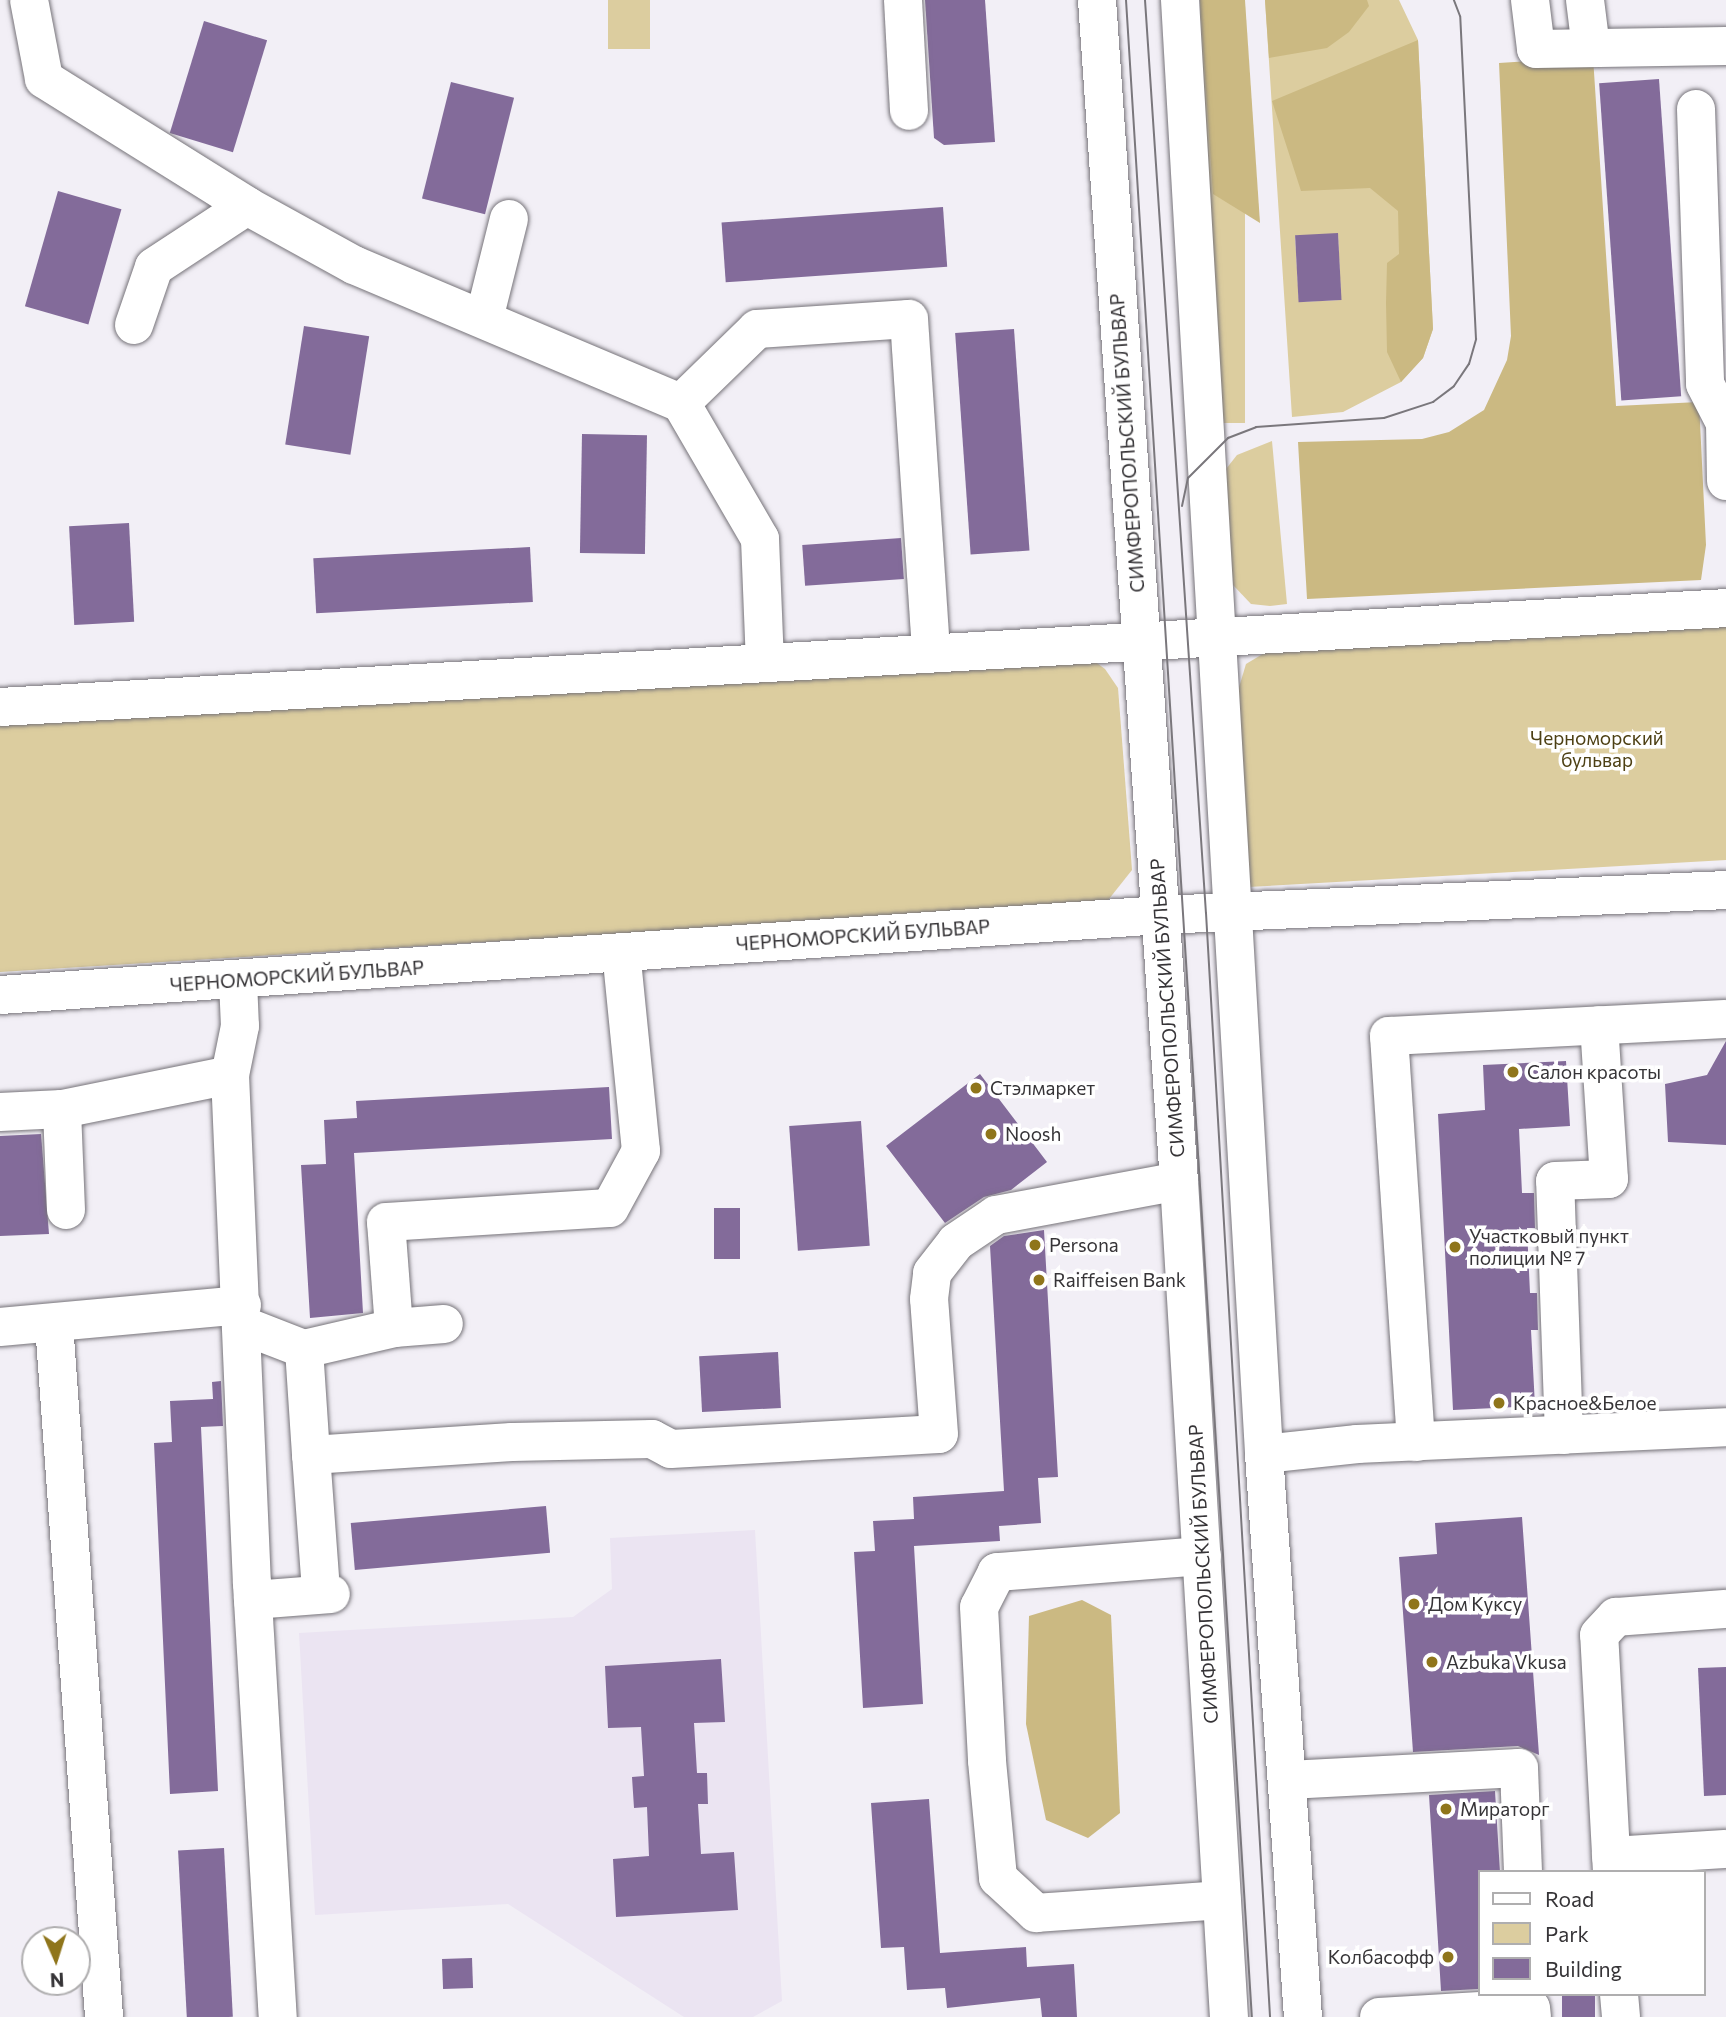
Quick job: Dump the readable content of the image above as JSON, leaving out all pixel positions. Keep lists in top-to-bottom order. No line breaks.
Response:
{"streets":{"main road":["СИМФЕРОПОЛЬСКИЙ БУЛЬВАР","ЧЕРНОМОРСКИЙ БУЛЬВАР"]},"crossings":[["СИМФЕРОПОЛЬСКИЙ БУЛЬВАР","ЧЕРНОМОРСКИЙ БУЛЬВАР"]],"parks":["Черноморский бульвар"],"places":["Салон красоты","Стэлмаркет","Noosh","Persona","Участковый пункт полиции № 7","Raiffeisen Bank","Красное&Белое","Дом Куксу","Azbuka Vkusa","Мираторг","Колбасофф"],"legend":["Road","Park","Building"],"north":"bottom"}
